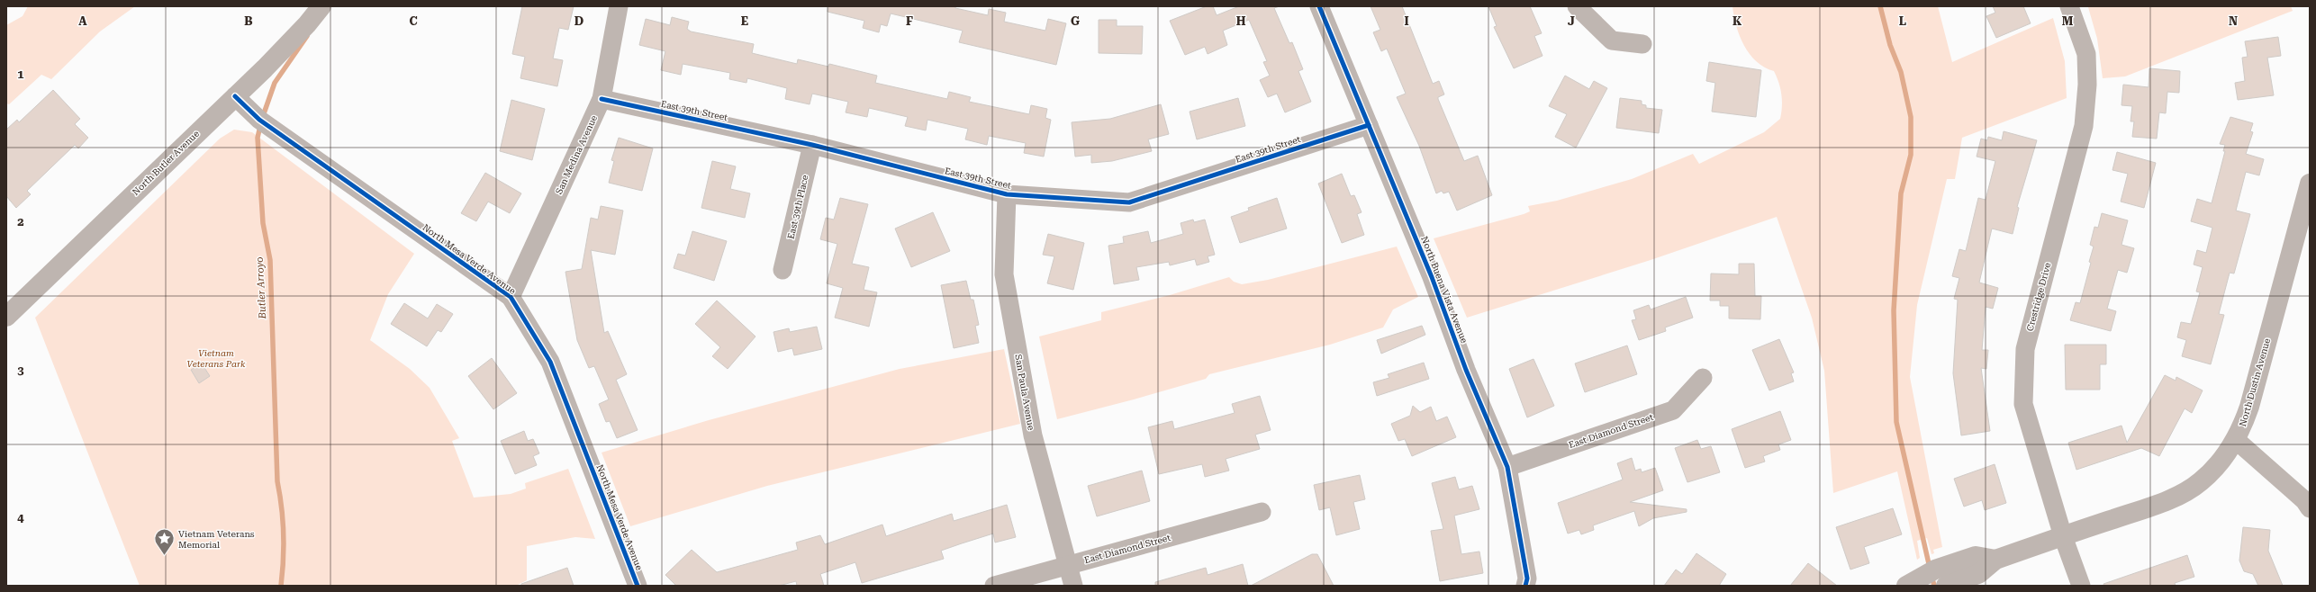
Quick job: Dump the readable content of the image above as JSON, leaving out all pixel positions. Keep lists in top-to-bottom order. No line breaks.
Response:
{"streets":{"main road":["North Butler Avenue"],"street":["East 39th Street","San Medina Avenue","East 39th Place","North Mesa Verde Avenue","North Buena Vista Avenue","Crestridge Drive","North Dustin Avenue","San Paula Avenue","East Diamond Street"]},"crossings":[["East 39th Street","San Medina Avenue"],["East 39th Street","East 39th Place"],["East 39th Street","North Buena Vista Avenue"],["East 39th Street","San Paula Avenue"],["San Medina Avenue","North Mesa Verde Avenue"],["North Butler Avenue","North Mesa Verde Avenue"],["North Buena Vista Avenue","East Diamond Street"],["Crestridge Drive","North Dustin Avenue"],["San Paula Avenue","East Diamond Street"]],"water":["Butler Arroyo"],"parks":["Vietnam Veterans Park"],"places":{"place":["Vietnam Veterans Memorial"]},"grid":{"columns":["A","B","C","D","E","F","G","H","I","J","K","L","M","N"],"rows":["1","2","3","4"]}}
